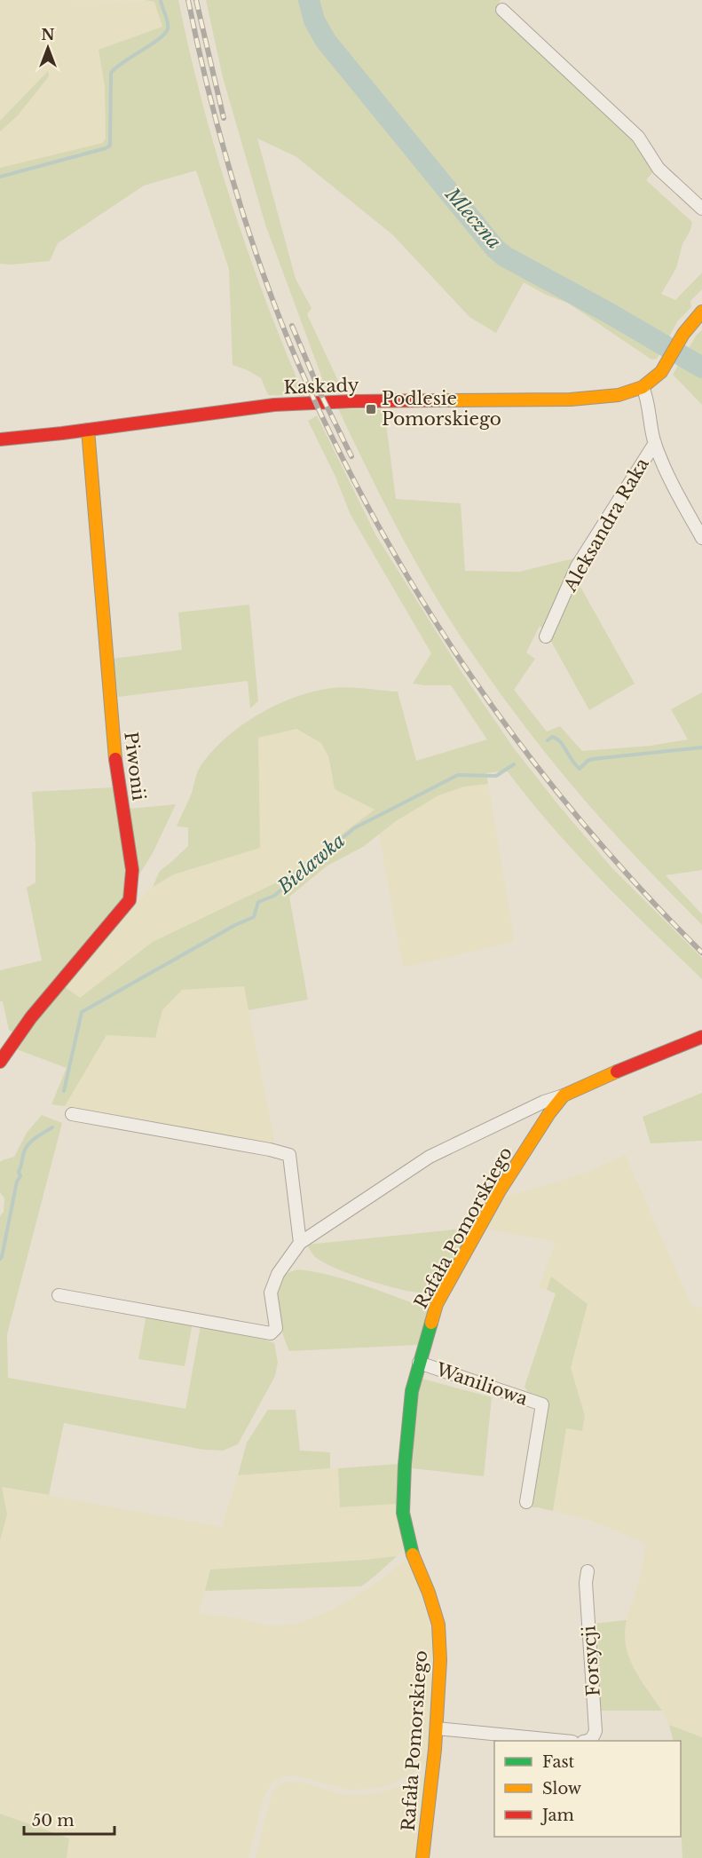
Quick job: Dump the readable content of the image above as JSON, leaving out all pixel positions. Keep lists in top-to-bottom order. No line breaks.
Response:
{"streets":{"street":["Kaskady","Aleksandra Raka","Piwonii","Rafała Pomorskiego","Waniliowa","Forsycji"]},"crossings":[["Kaskady","Piwonii"],["Rafała Pomorskiego","Waniliowa"]],"water":["Mleczna","Bielawka"],"places":{"transit":["Podlesie Pomorskiego"]},"legend":["Fast","Slow","Jam"],"scale_bar":"50 m","north":"top"}
